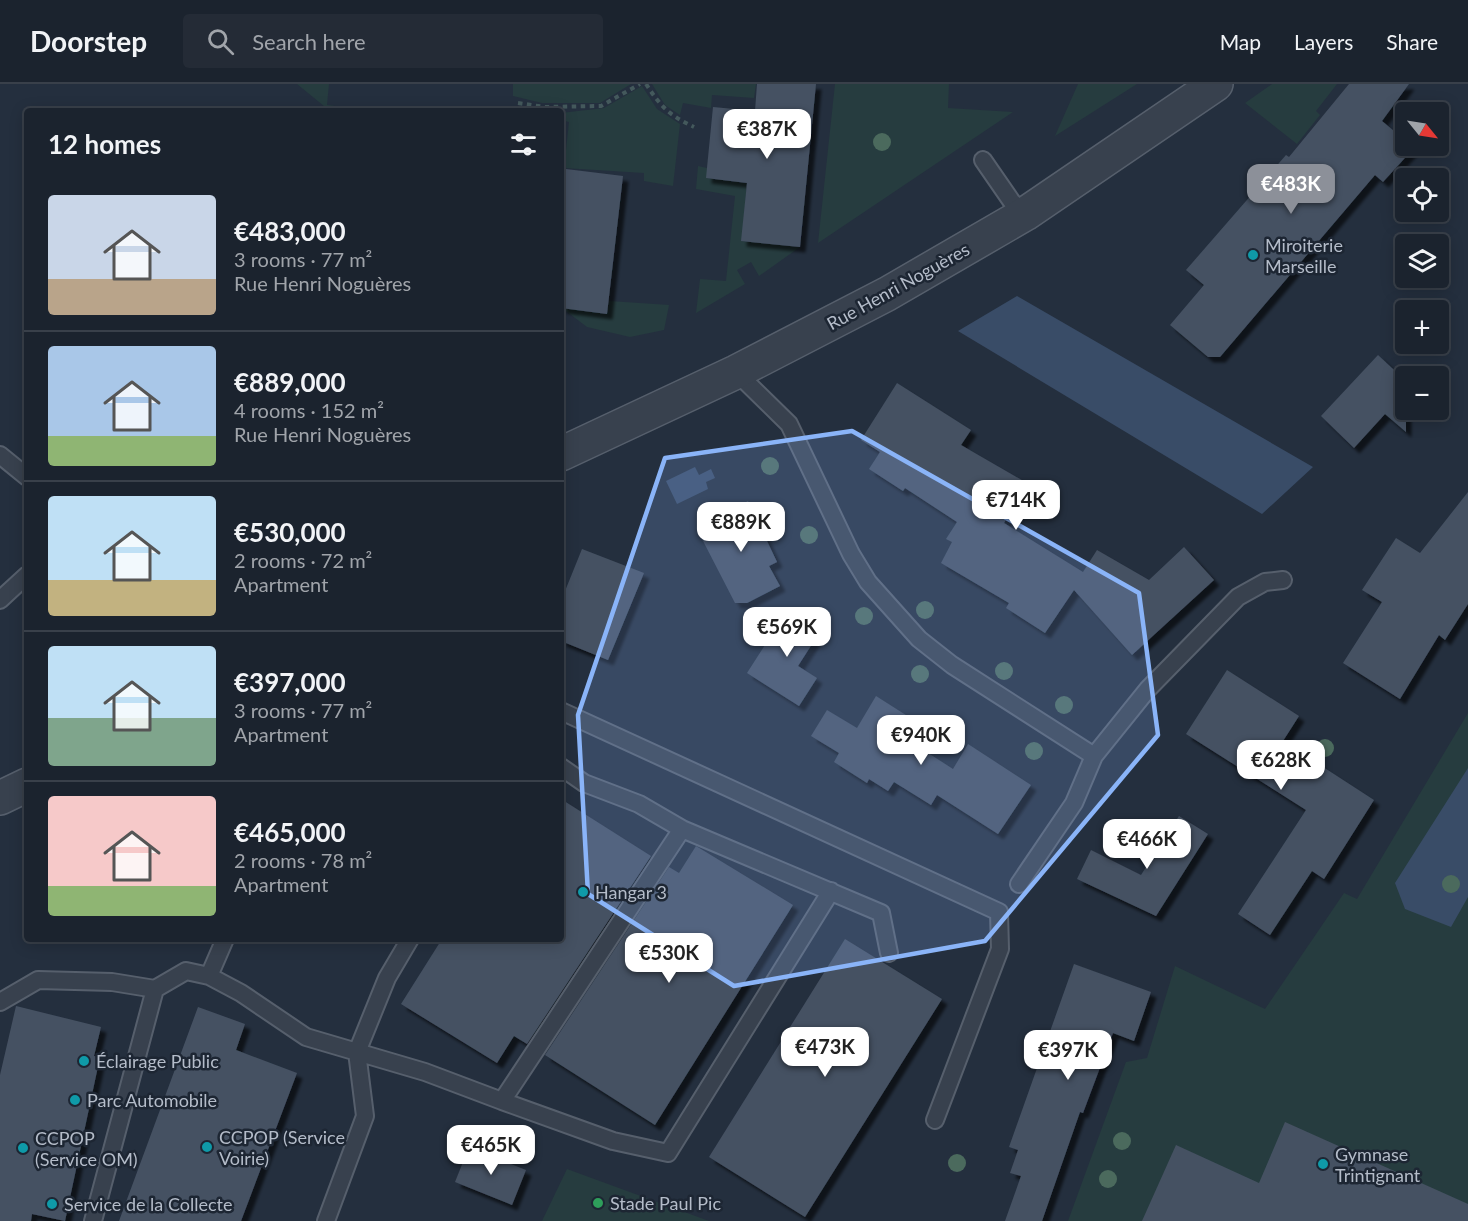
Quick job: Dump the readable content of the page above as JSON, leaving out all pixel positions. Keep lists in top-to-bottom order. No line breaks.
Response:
{"streets":{"street":["Rue Henri Noguères"]},"places":["Miroiterie Marseille","Hangar 3","Éclairage Public","Parc Automobile","CCPOP (Service Voirie)","CCPOP (Service OM)","Gymnase Trintignant","Stade Paul Pic","Service de la Collecte"],"north":"bottom right","page":{"header":"Doorstep","search":"Search here","nav":["Map","Layers","Share"],"map_buttons":["+","−"],"heading":"12 homes","price":["€387K","€483K","€714K","€889K","€569K","€940K","€628K","€466K","€530K","€473K","€397K","€465K"],"list":[{"name":"€483,000","note":"3 rooms · 77 m² · Rue Henri Noguères"},{"name":"€889,000","note":"4 rooms · 152 m² · Rue Henri Noguères"},{"name":"€530,000","note":"2 rooms · 72 m² · Apartment"},{"name":"€397,000","note":"3 rooms · 77 m² · Apartment"},{"name":"€465,000","note":"2 rooms · 78 m² · Apartment"}]}}
